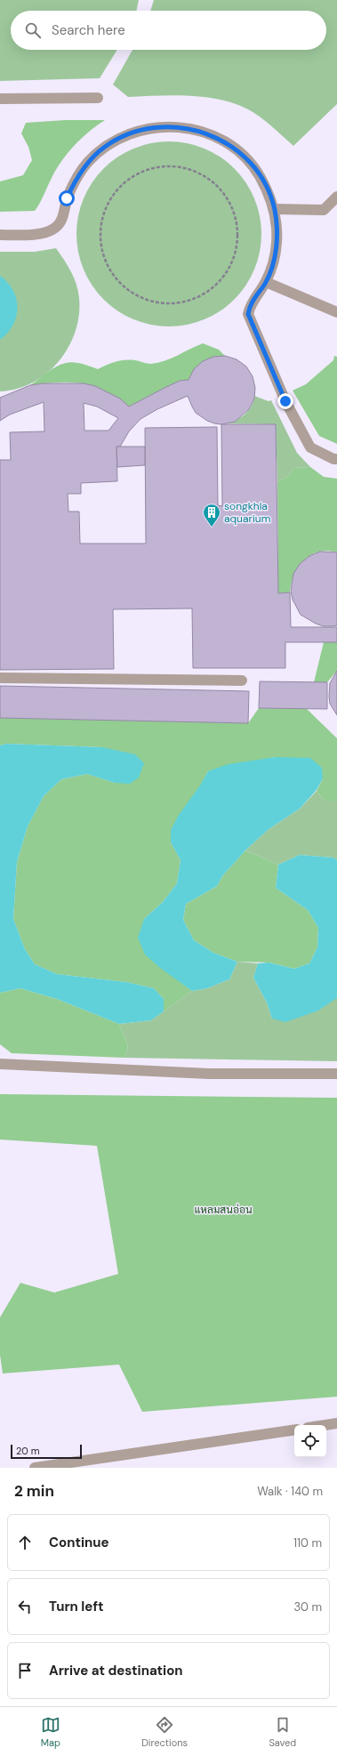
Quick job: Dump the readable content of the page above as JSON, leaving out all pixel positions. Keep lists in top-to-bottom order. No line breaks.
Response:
{"parks":["แหลมสนอ่อน"],"places":{"building":["songkhla aquarium"]},"scale_bar":"20 m","page":{"search":"Search here","scale":"20 m","heading":["2 min","Walk · 140 m"],"list":[["Continue","110 m"],["Turn left","30 m"],"Arrive at destination"],"nav":["Map","Directions","Saved"]}}
